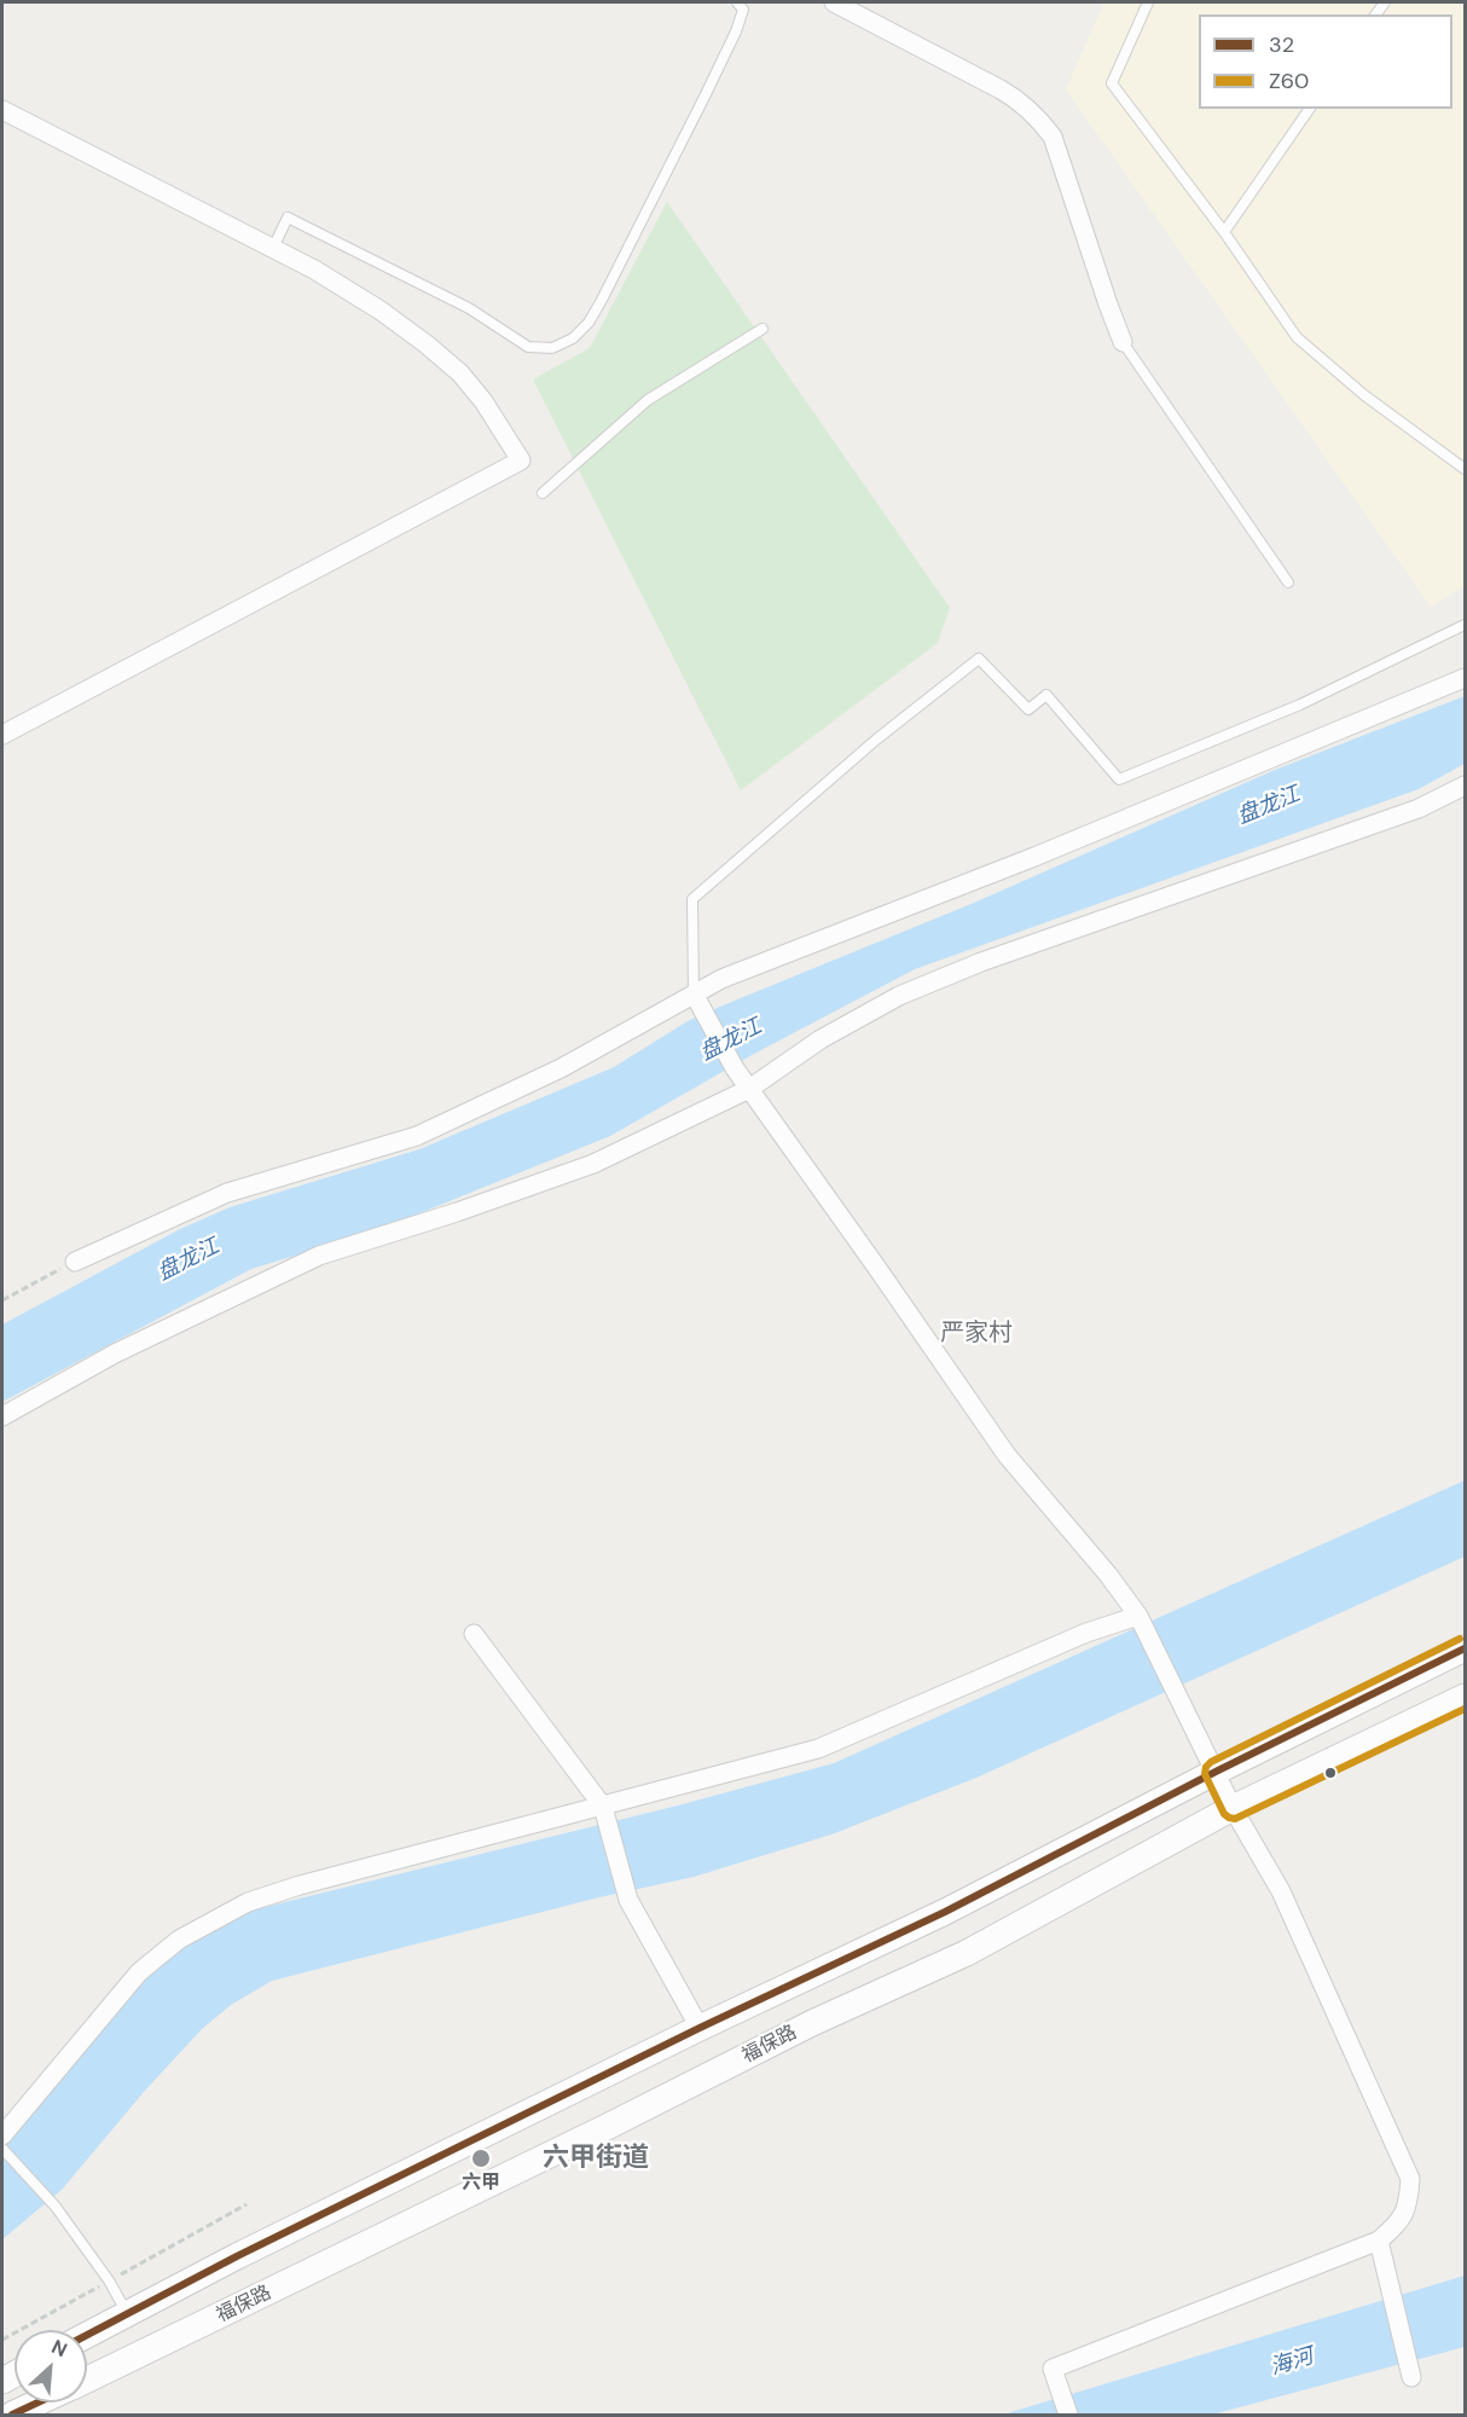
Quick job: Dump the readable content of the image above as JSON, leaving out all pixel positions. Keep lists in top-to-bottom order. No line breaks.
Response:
{"streets":{"main road":["福保路"]},"districts":["严家村","六甲街道"],"water":["盘龙江","海河"],"places":["六甲"],"lines":["transit line Z60","transit line 32"],"legend":["32","Z60"],"north":"top right"}
